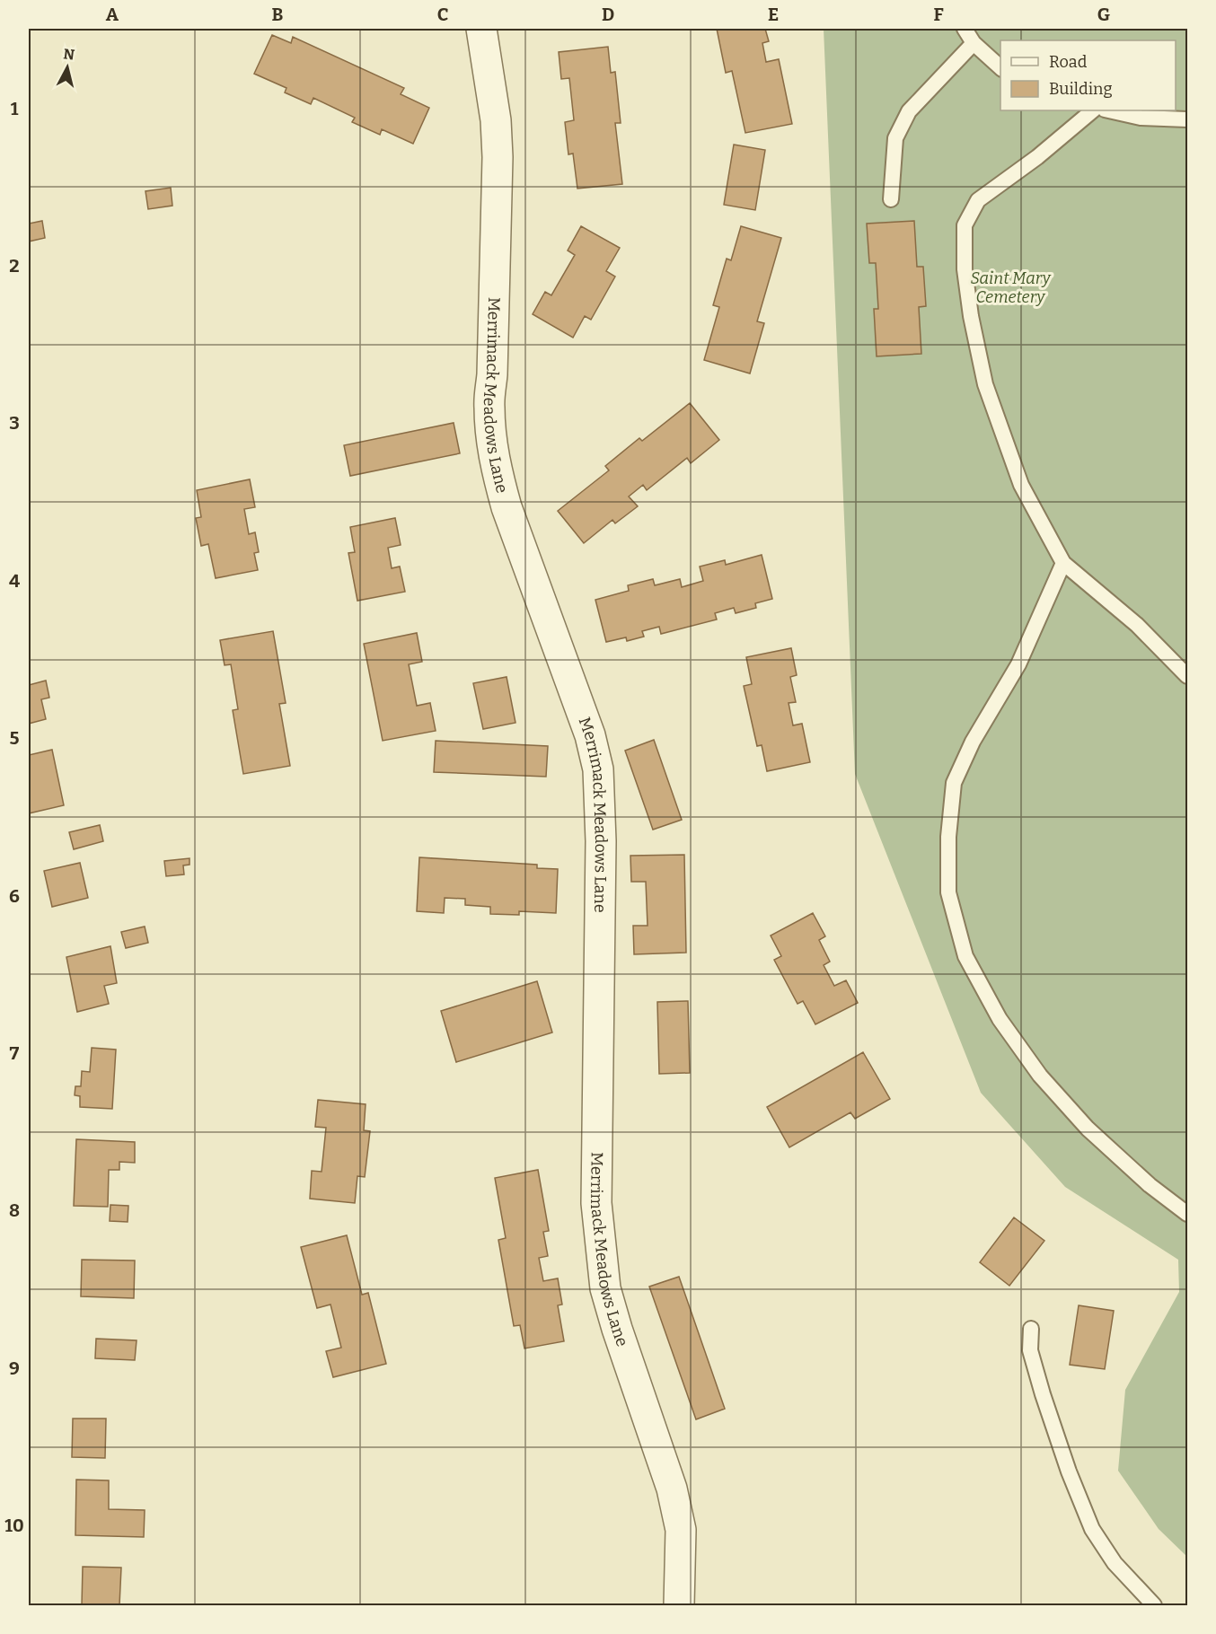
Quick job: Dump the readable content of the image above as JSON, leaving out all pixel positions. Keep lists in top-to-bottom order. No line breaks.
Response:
{"streets":{"street":["Merrimack Meadows Lane"]},"parks":["Saint Mary Cemetery"],"legend":["Road","Building"],"north":"top","grid":{"columns":["A","B","C","D","E","F","G"],"rows":["1","2","3","4","5","6","7","8","9","10"]}}
